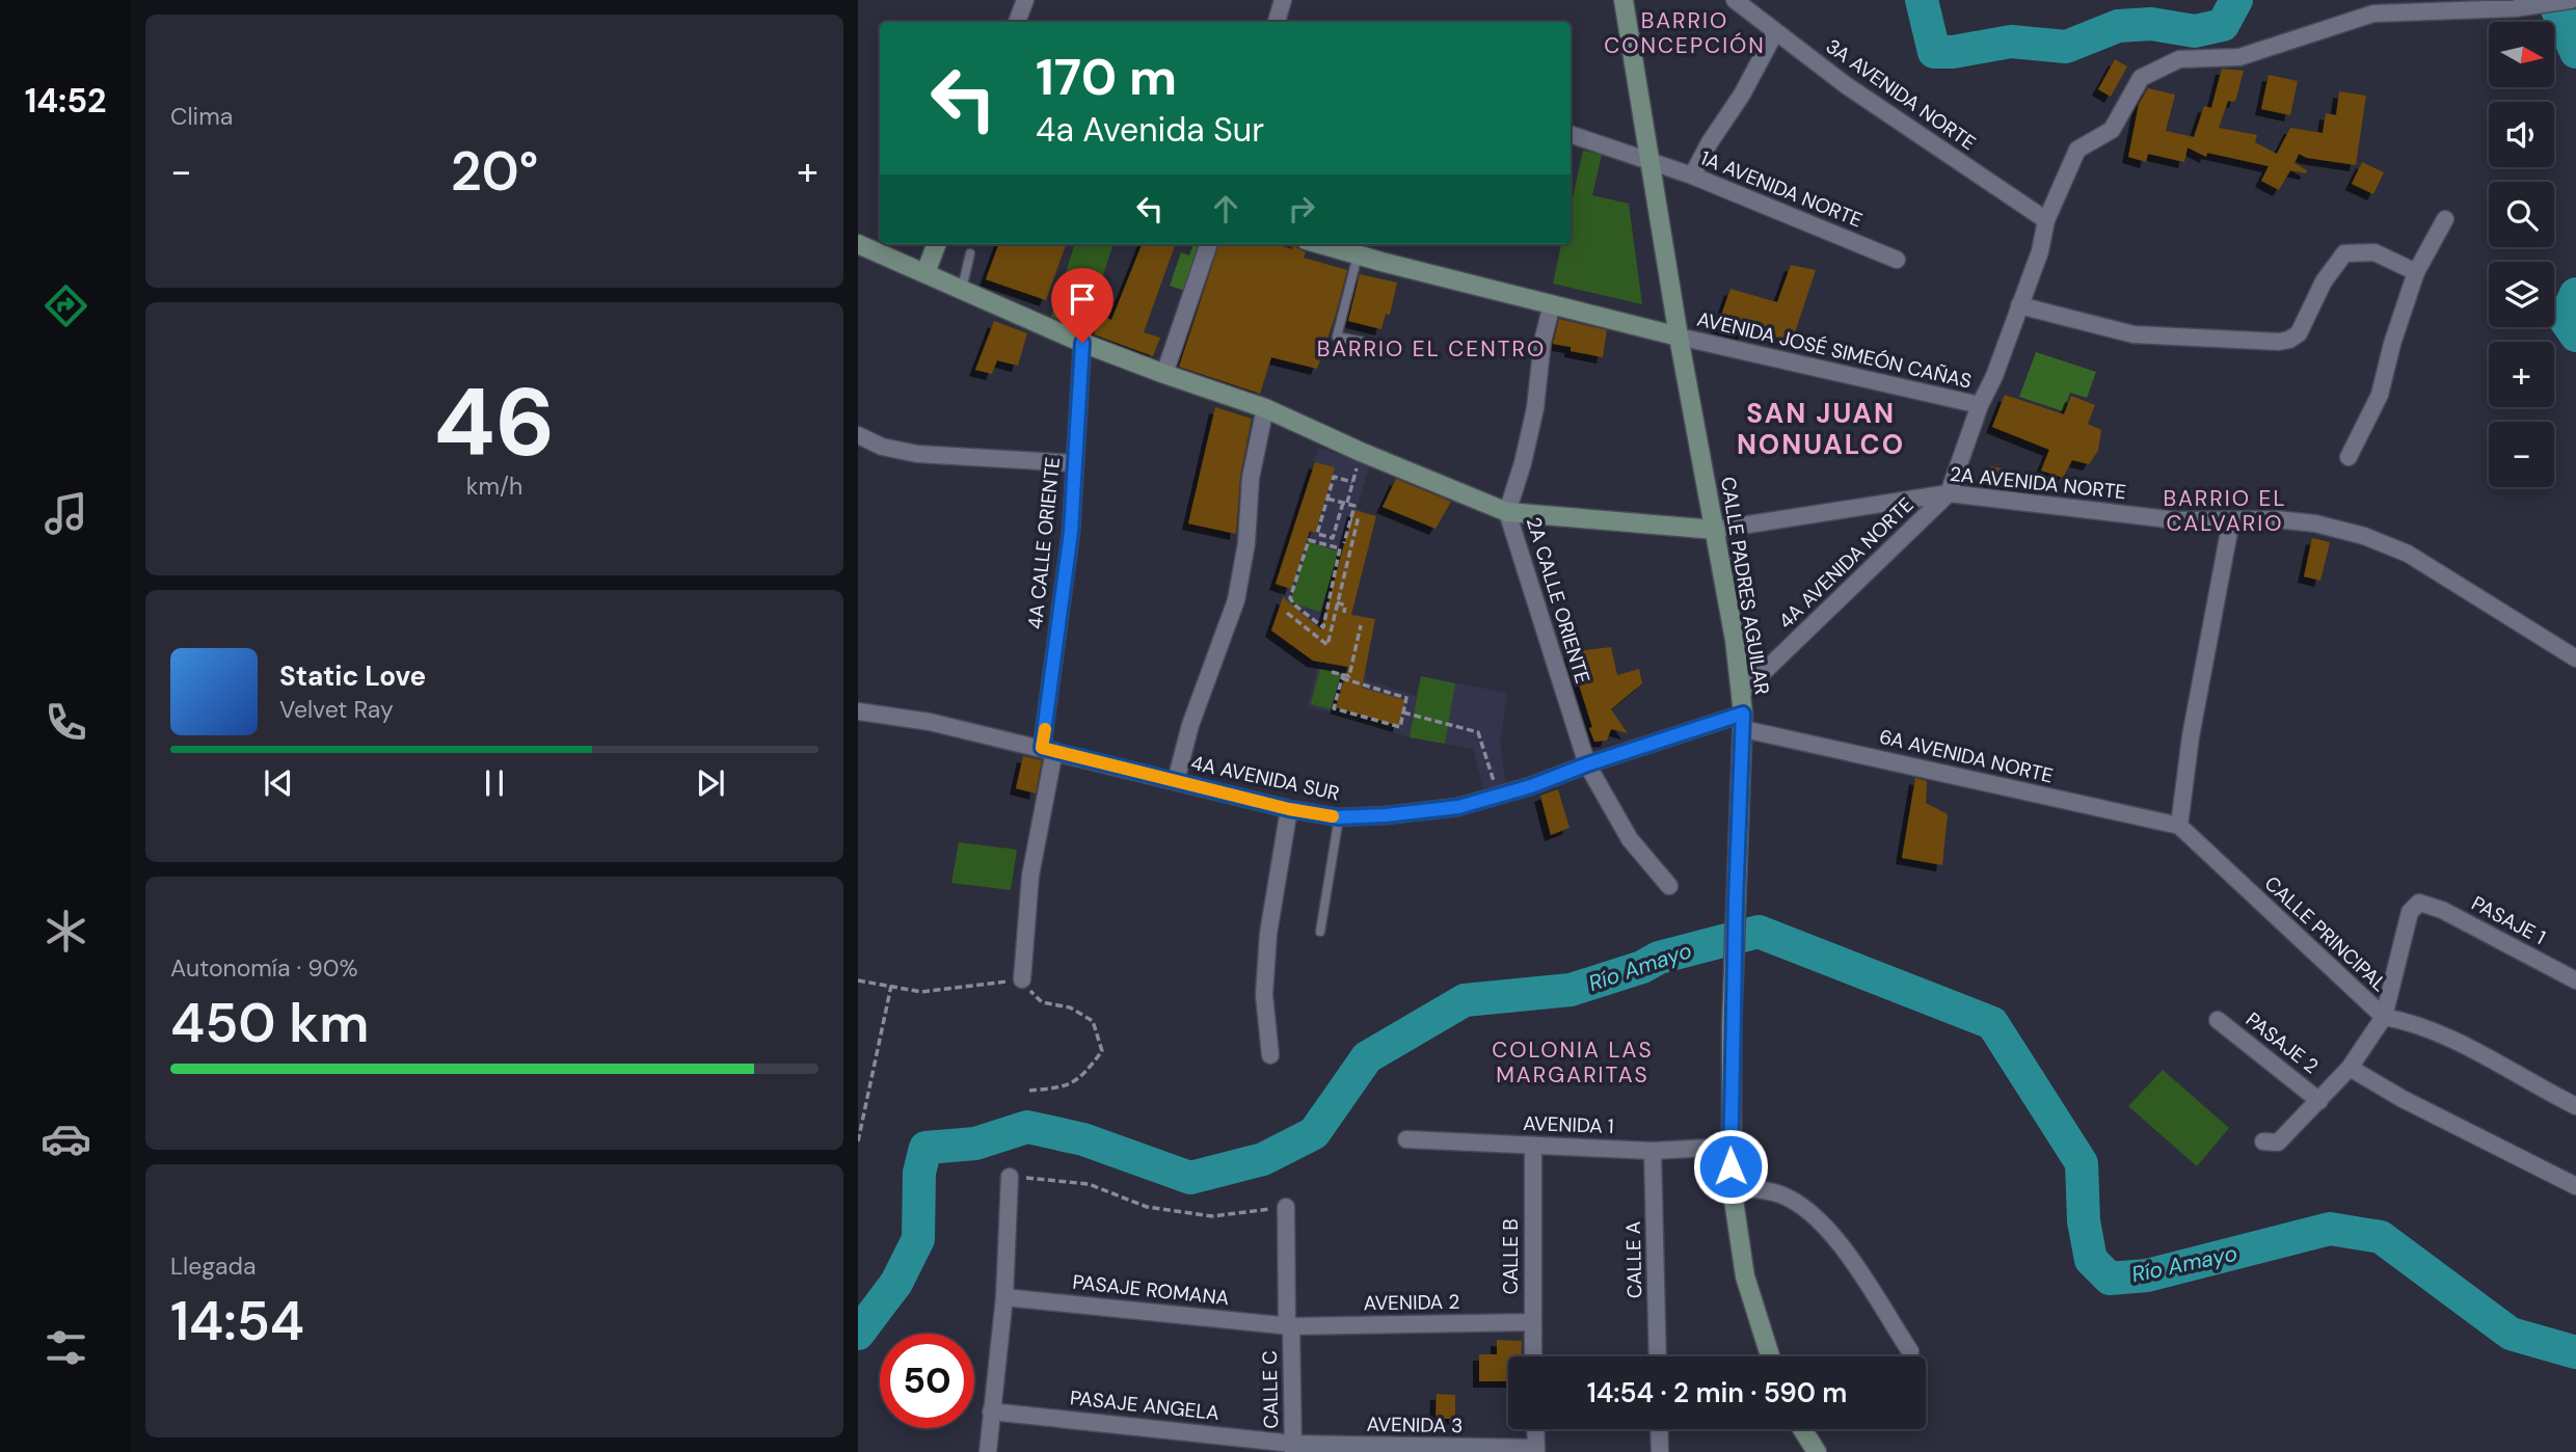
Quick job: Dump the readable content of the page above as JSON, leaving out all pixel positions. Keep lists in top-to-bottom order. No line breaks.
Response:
{"streets":{"main road":["CALLE PADRES AGUILAR"],"street":["3A AVENIDA NORTE","1A AVENIDA NORTE","AVENIDA JOSÉ SIMEÓN CAÑAS","2A AVENIDA NORTE","4A CALLE ORIENTE","4A AVENIDA NORTE","2A CALLE ORIENTE","6A AVENIDA NORTE","4A AVENIDA SUR","PASAJE 1","CALLE PRINCIPAL","PASAJE 2","AVENIDA 1","CALLE B","CALLE A","PASAJE ROMANA","AVENIDA 2","CALLE C","PASAJE ANGELA","AVENIDA 3"]},"crossings":[["1A AVENIDA NORTE","CALLE PADRES AGUILAR"],["AVENIDA JOSÉ SIMEÓN CAÑAS","CALLE PADRES AGUILAR"],["2A AVENIDA NORTE","4A AVENIDA NORTE"],["2A AVENIDA NORTE","CALLE PADRES AGUILAR"],["4A CALLE ORIENTE","4A AVENIDA SUR"],["4A AVENIDA NORTE","CALLE PADRES AGUILAR"],["CALLE PADRES AGUILAR","6A AVENIDA NORTE"],["CALLE PADRES AGUILAR","4A AVENIDA SUR"],["CALLE PADRES AGUILAR","AVENIDA 1"],["2A CALLE ORIENTE","4A AVENIDA SUR"],["6A AVENIDA NORTE","4A AVENIDA SUR"],["6A AVENIDA NORTE","CALLE PRINCIPAL"],["PASAJE 1","CALLE PRINCIPAL"],["AVENIDA 1","CALLE B"],["AVENIDA 1","CALLE A"],["CALLE B","AVENIDA 2"],["PASAJE ROMANA","AVENIDA 2"],["PASAJE ROMANA","CALLE C"],["AVENIDA 2","CALLE C"],["CALLE C","PASAJE ANGELA"],["CALLE C","AVENIDA 3"],["PASAJE ANGELA","AVENIDA 3"]],"districts":["BARRIO CONCEPCIÓN","BARRIO EL CENTRO","SAN JUAN NONUALCO","BARRIO EL CALVARIO","COLONIA LAS MARGARITAS"],"water":["Río Amayo"],"north":"right","page":{"tabs":"14:52","tile":["Clima",["46","km/h"],["Autonomía · 90%","450 km"],["Llegada","14:54"]],"map_buttons":["+","−"],"turn":["170 m","4a Avenida Sur"],"heat":["−","20°","+"],"song":["Static Love","Velvet Ray"],"limit":"50","trip":"14:54 · 2 min · 590 m"}}
